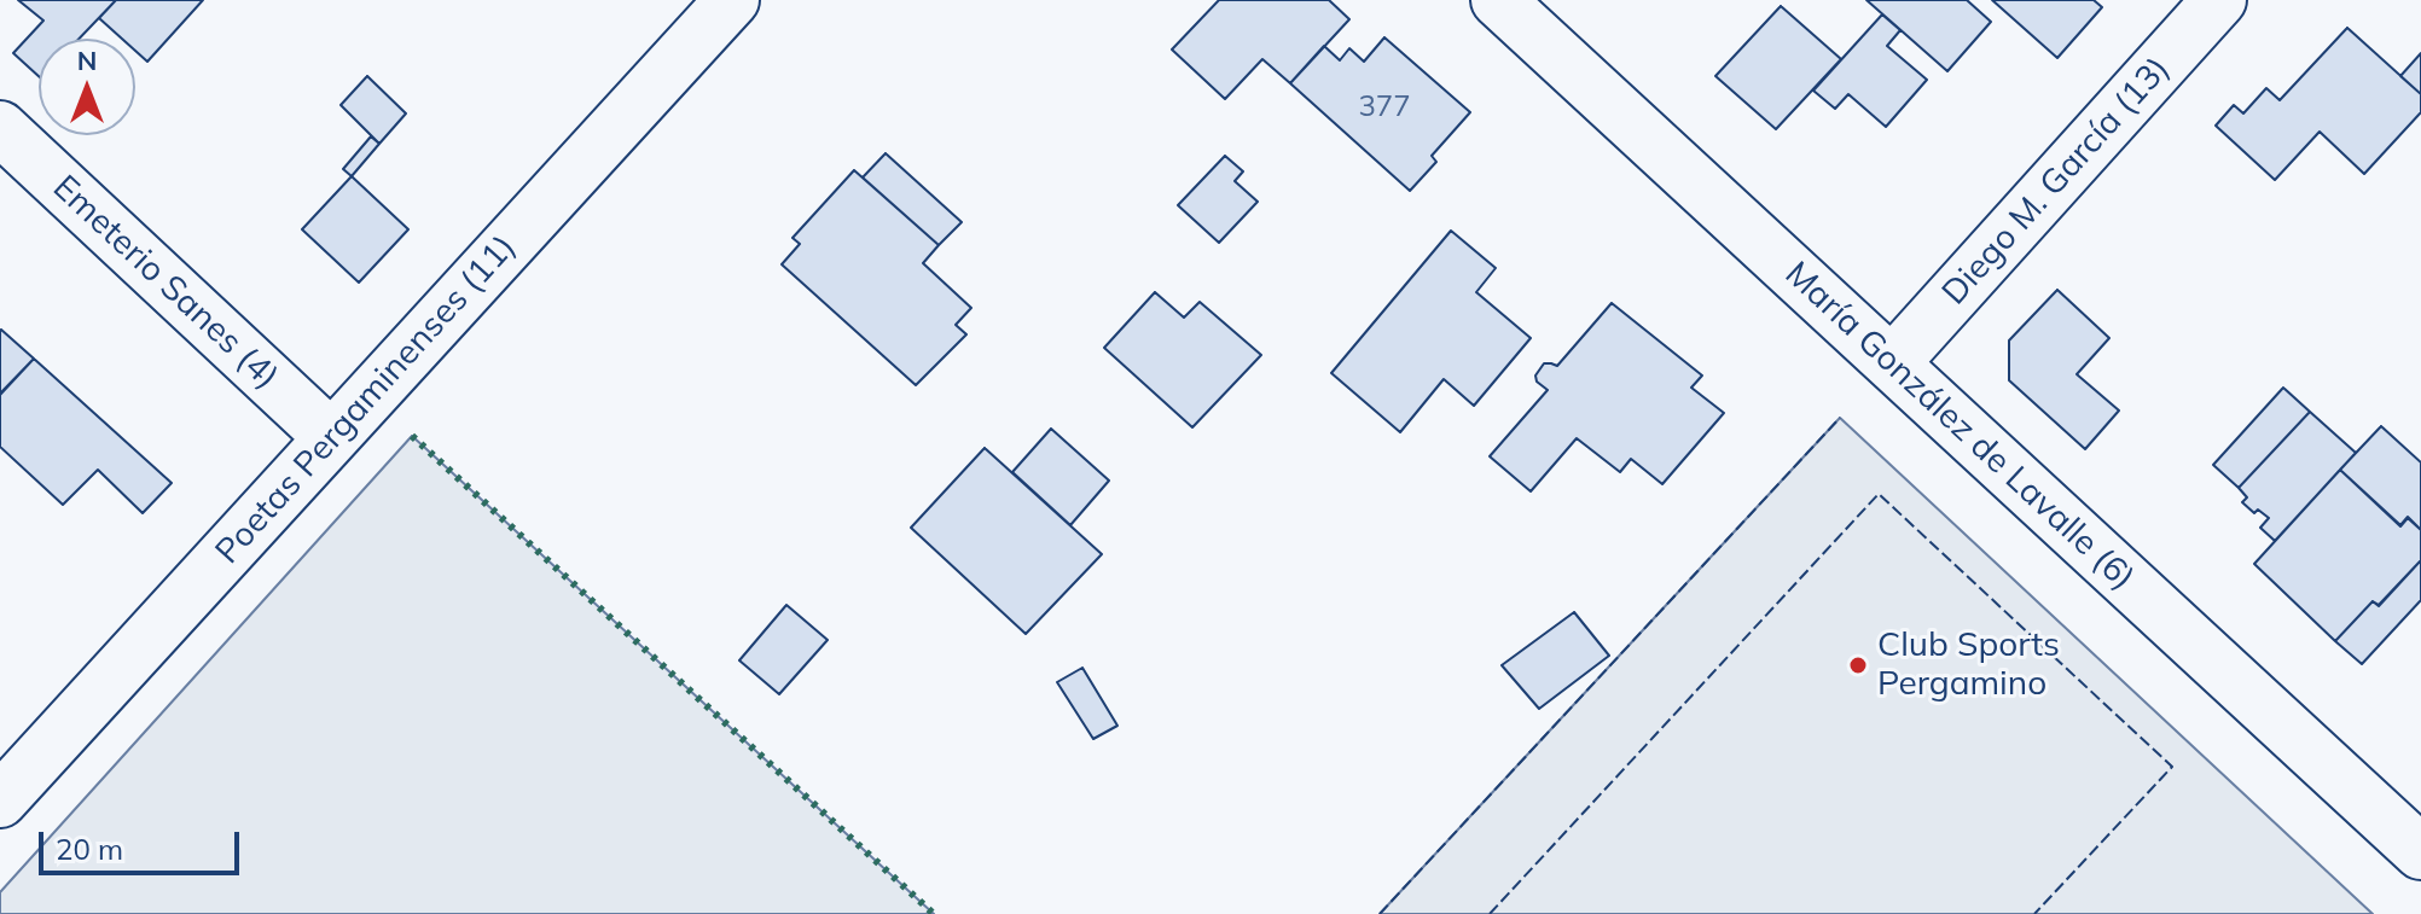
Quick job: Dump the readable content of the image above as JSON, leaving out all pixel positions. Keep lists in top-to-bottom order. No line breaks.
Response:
{"streets":{"street":["Diego M. García (13)","Emeterio Sanes (4)","Poetas Pergaminenses (11)","María González de Lavalle (6)"]},"crossings":[["Diego M. García (13)","María González de Lavalle (6)"],["Emeterio Sanes (4)","Poetas Pergaminenses (11)"]],"places":["Club Sports Pergamino"],"house_numbers":["377"],"scale_bar":"20 m","north":"top"}
